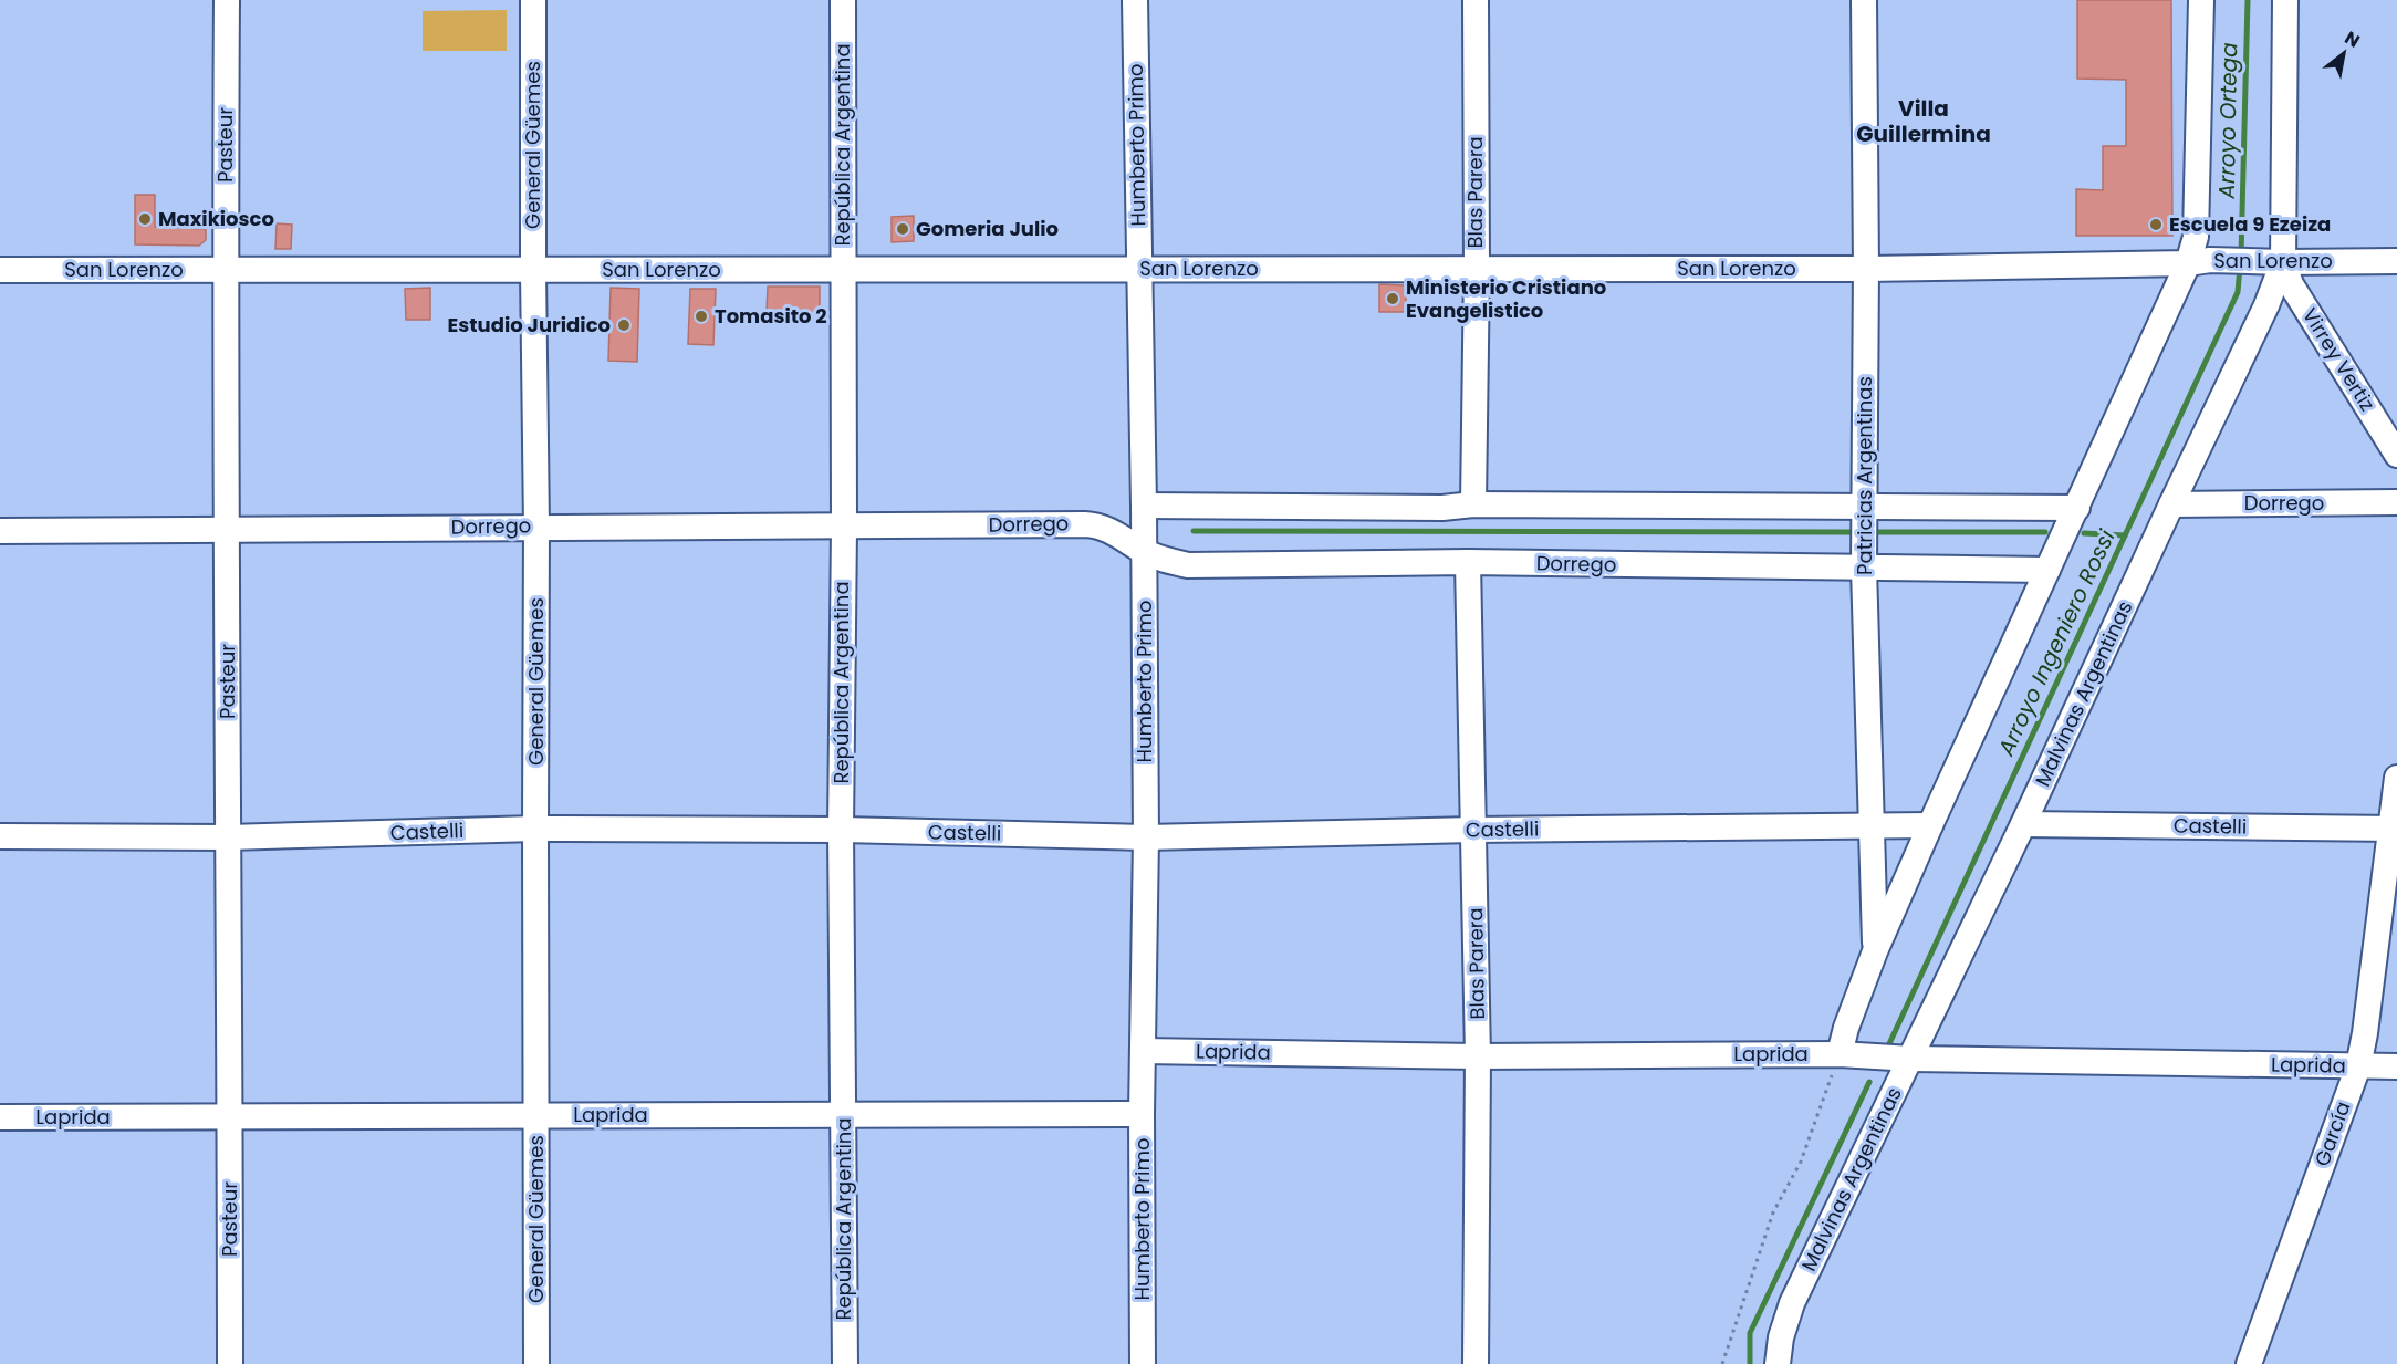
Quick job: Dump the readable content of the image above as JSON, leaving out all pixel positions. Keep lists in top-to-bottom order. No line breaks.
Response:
{"streets":{"street":["Pasteur","General Güemes","República Argentina","Humberto Primo","Blas Parera","San Lorenzo","Virrey Vertiz","Patricias Argentinas","Dorrego","Malvinas Argentinas","Castelli","Laprida","García"]},"crossings":[["Pasteur","San Lorenzo"],["Pasteur","Dorrego"],["Pasteur","Castelli"],["Pasteur","Laprida"],["General Güemes","San Lorenzo"],["General Güemes","Dorrego"],["General Güemes","Castelli"],["General Güemes","Laprida"],["República Argentina","San Lorenzo"],["República Argentina","Dorrego"],["República Argentina","Castelli"],["República Argentina","Laprida"],["Humberto Primo","San Lorenzo"],["Humberto Primo","Dorrego"],["Humberto Primo","Castelli"],["Humberto Primo","Laprida"],["Blas Parera","San Lorenzo"],["Blas Parera","Dorrego"],["Blas Parera","Castelli"],["Blas Parera","Laprida"],["San Lorenzo","Virrey Vertiz"],["San Lorenzo","Patricias Argentinas"],["San Lorenzo","Malvinas Argentinas"],["Virrey Vertiz","Malvinas Argentinas"],["Patricias Argentinas","Dorrego"],["Patricias Argentinas","Castelli"],["Dorrego","Malvinas Argentinas"],["Malvinas Argentinas","Castelli"],["Malvinas Argentinas","Laprida"],["Castelli","García"],["Laprida","García"]],"districts":["Villa Guillermina"],"water":["Arroyo Ortega","Arroyo Ingeniero Rossi"],"places":["Maxikiosco","Escuela 9 Ezeiza","Gomeria Julio","Ministerio Cristiano Evangelistico","Tomasito 2","Estudio Juridico"],"north":"top right"}
